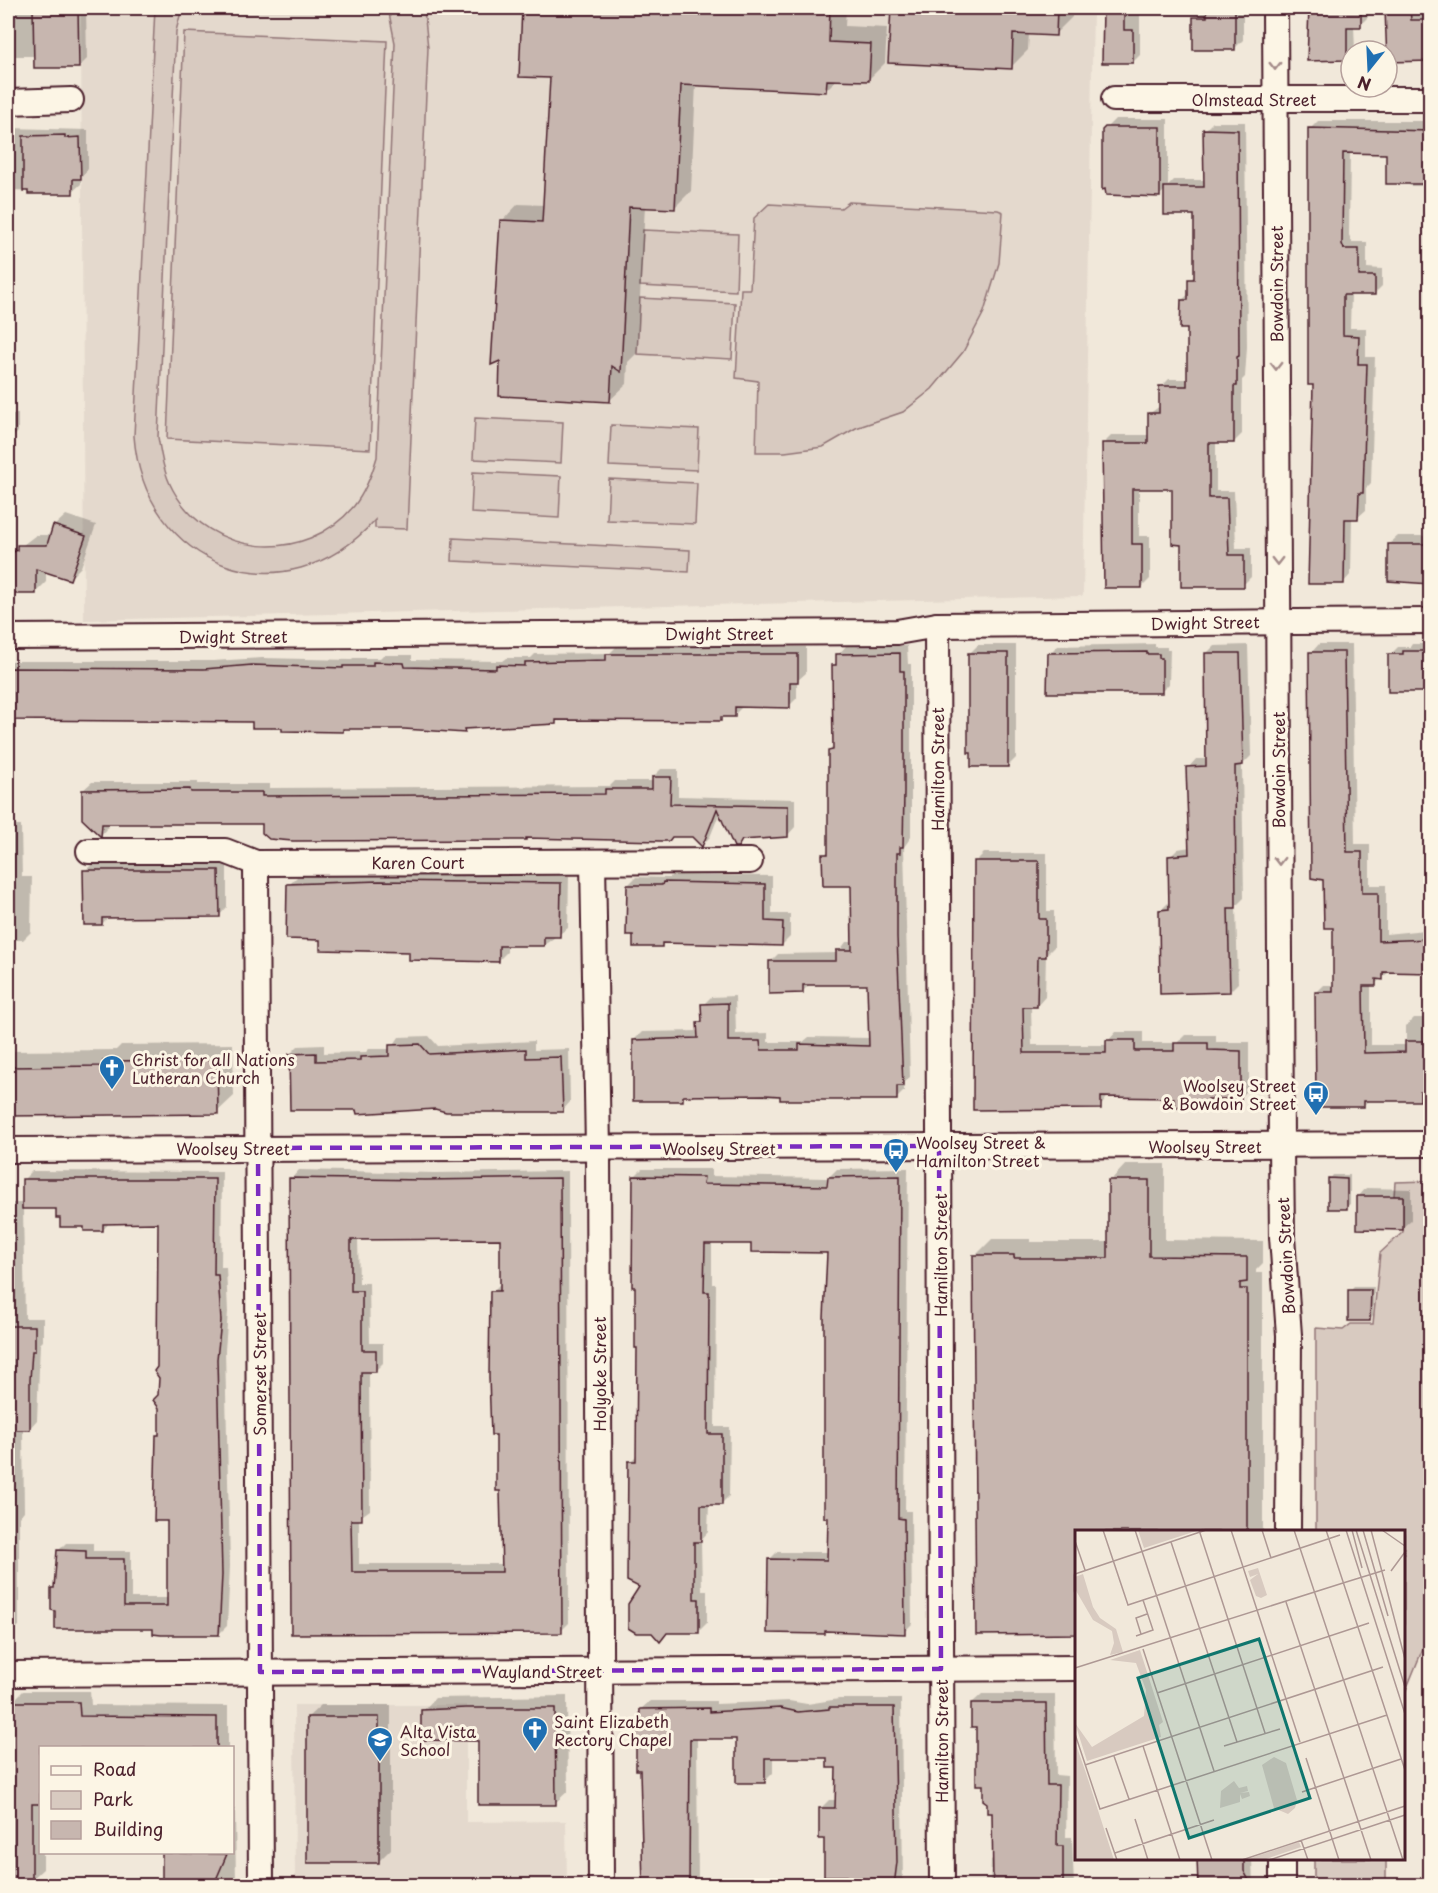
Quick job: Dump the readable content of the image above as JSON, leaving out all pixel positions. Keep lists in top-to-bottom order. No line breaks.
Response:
{"streets":{"street":["Olmstead Street","Bowdoin Street","Dwight Street","Hamilton Street","Karen Court","Woolsey Street","Somerset Street","Holyoke Street","Wayland Street"]},"crossings":[["Olmstead Street","Bowdoin Street"],["Bowdoin Street","Dwight Street"],["Bowdoin Street","Woolsey Street"],["Dwight Street","Hamilton Street"],["Hamilton Street","Woolsey Street"],["Hamilton Street","Wayland Street"],["Karen Court","Somerset Street"],["Karen Court","Holyoke Street"],["Woolsey Street","Somerset Street"],["Woolsey Street","Holyoke Street"],["Somerset Street","Wayland Street"],["Holyoke Street","Wayland Street"]],"one_way":["Bowdoin Street"],"places":{"church":["Christ for all Nations Lutheran Church","Saint Elizabeth Rectory Chapel"],"bus stop":["Woolsey Street & Bowdoin Street","Woolsey Street & Hamilton Street"],"school or university":["Alta Vista School"]},"legend":["Road","Park","Building"],"north":"bottom"}
